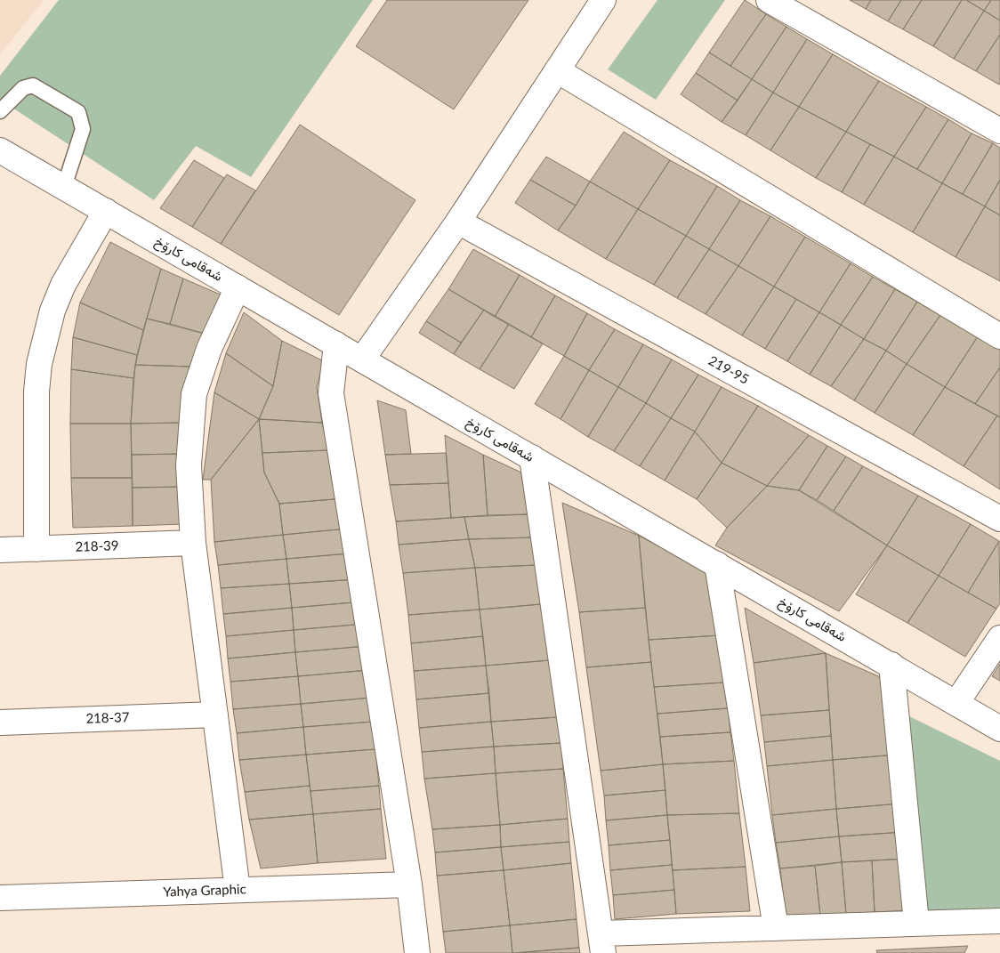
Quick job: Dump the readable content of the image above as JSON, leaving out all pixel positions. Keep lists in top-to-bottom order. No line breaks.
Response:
{"streets":{"street":["شەقامی کارۆخ","219-95","218-39","218-37","Yahya Graphic"]}}
